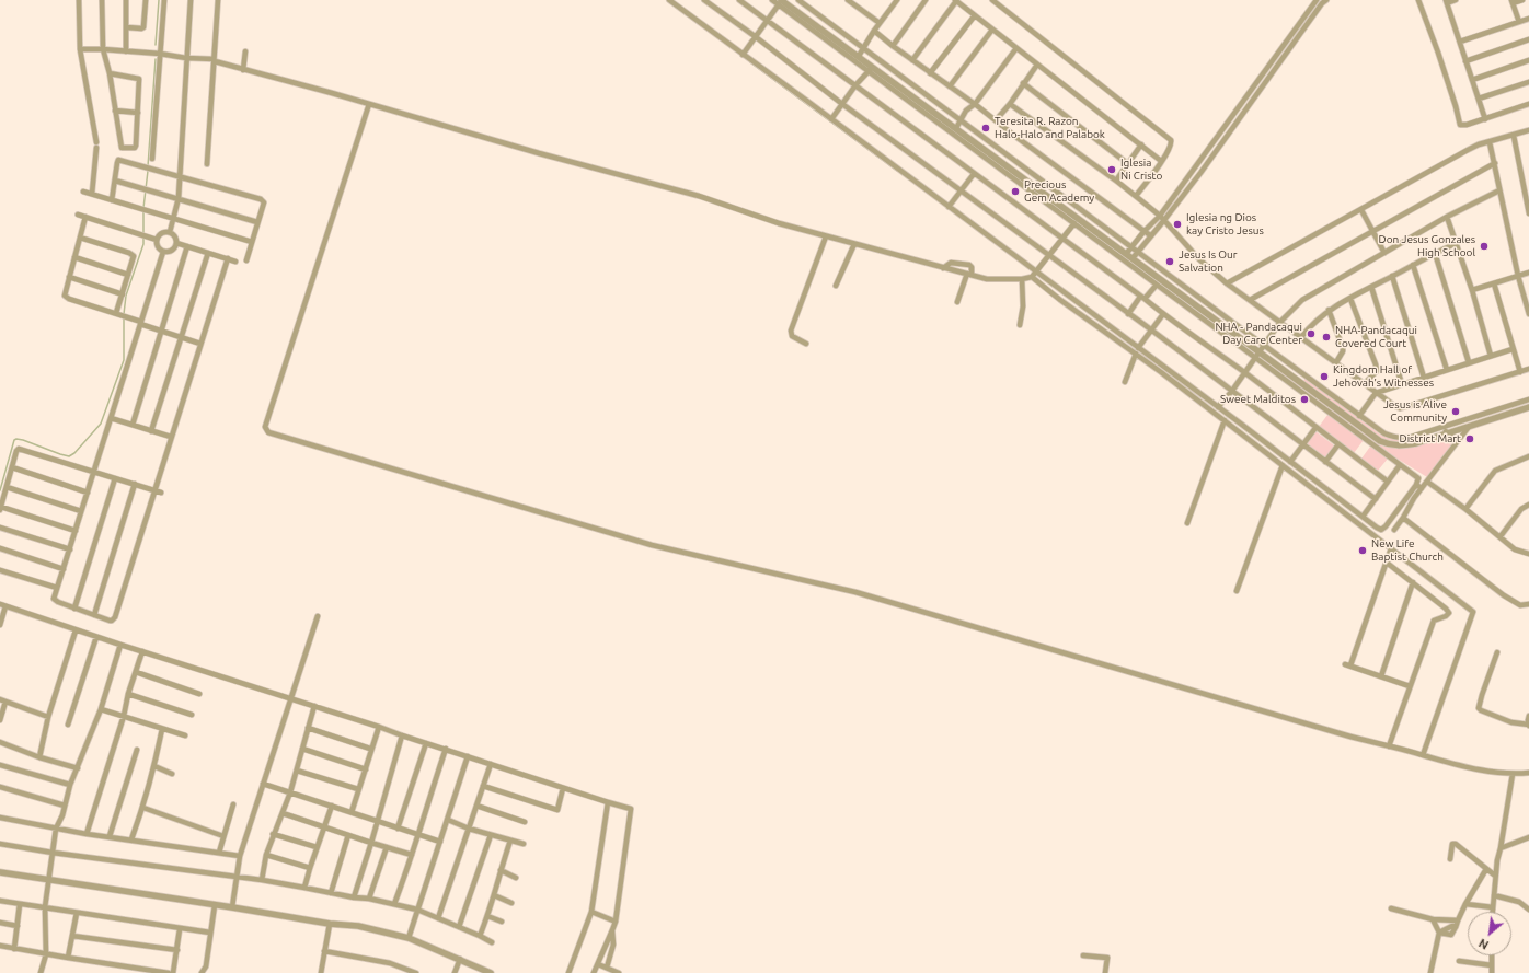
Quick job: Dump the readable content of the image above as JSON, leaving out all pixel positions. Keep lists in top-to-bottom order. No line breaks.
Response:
{"places":["Teresita R. Razon Halo-Halo and Palabok","Iglesia Ni Cristo","Precious Gem Academy","Iglesia ng Dios kay Cristo Jesus","Don Jesus Gonzales High School","Jesus Is Our Salvation","NHA - Pandacaqui Day Care Center","NHA-Pandacaqui Covered Court","Kingdom Hall of Jehovah's Witnesses","Sweet Malditos","Jesus is Alive Community","District Mart","New Life Baptist Church"],"north":"bottom left"}
